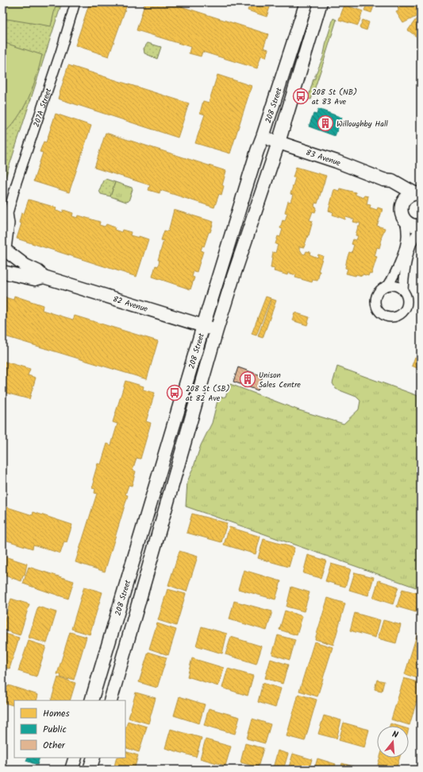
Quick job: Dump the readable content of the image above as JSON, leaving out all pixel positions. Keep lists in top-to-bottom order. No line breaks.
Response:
{"streets":{"main road":["208 Street","83 Avenue","82 Avenue"],"street":["207A Street"]},"crossings":[["208 Street","83 Avenue"],["208 Street","82 Avenue"],["207A Street","82 Avenue"]],"places":{"bus stop":["208 St (NB) at 83 Ave","208 St (SB) at 82 Ave"],"building":["Willoughby Hall","Unison Sales Centre"]},"legend":["Homes","Public","Other"],"north":"top"}
